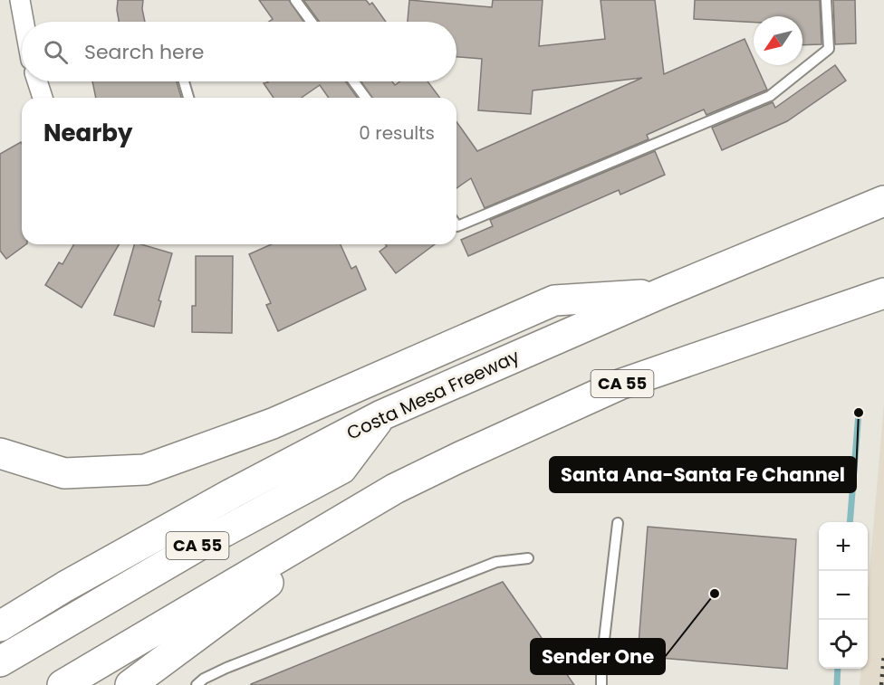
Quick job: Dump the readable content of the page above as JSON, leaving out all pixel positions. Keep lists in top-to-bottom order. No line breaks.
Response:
{"streets":{"highway":["CA 55","Costa Mesa Freeway"]},"crossings":[["CA 55","Costa Mesa Freeway"]],"places":["Santa Ana-Santa Fe Channel","Sender One"],"north":"bottom left","page":{"search":"Search here","heading":["Nearby","0 results"],"map_buttons":["+","−"]}}
